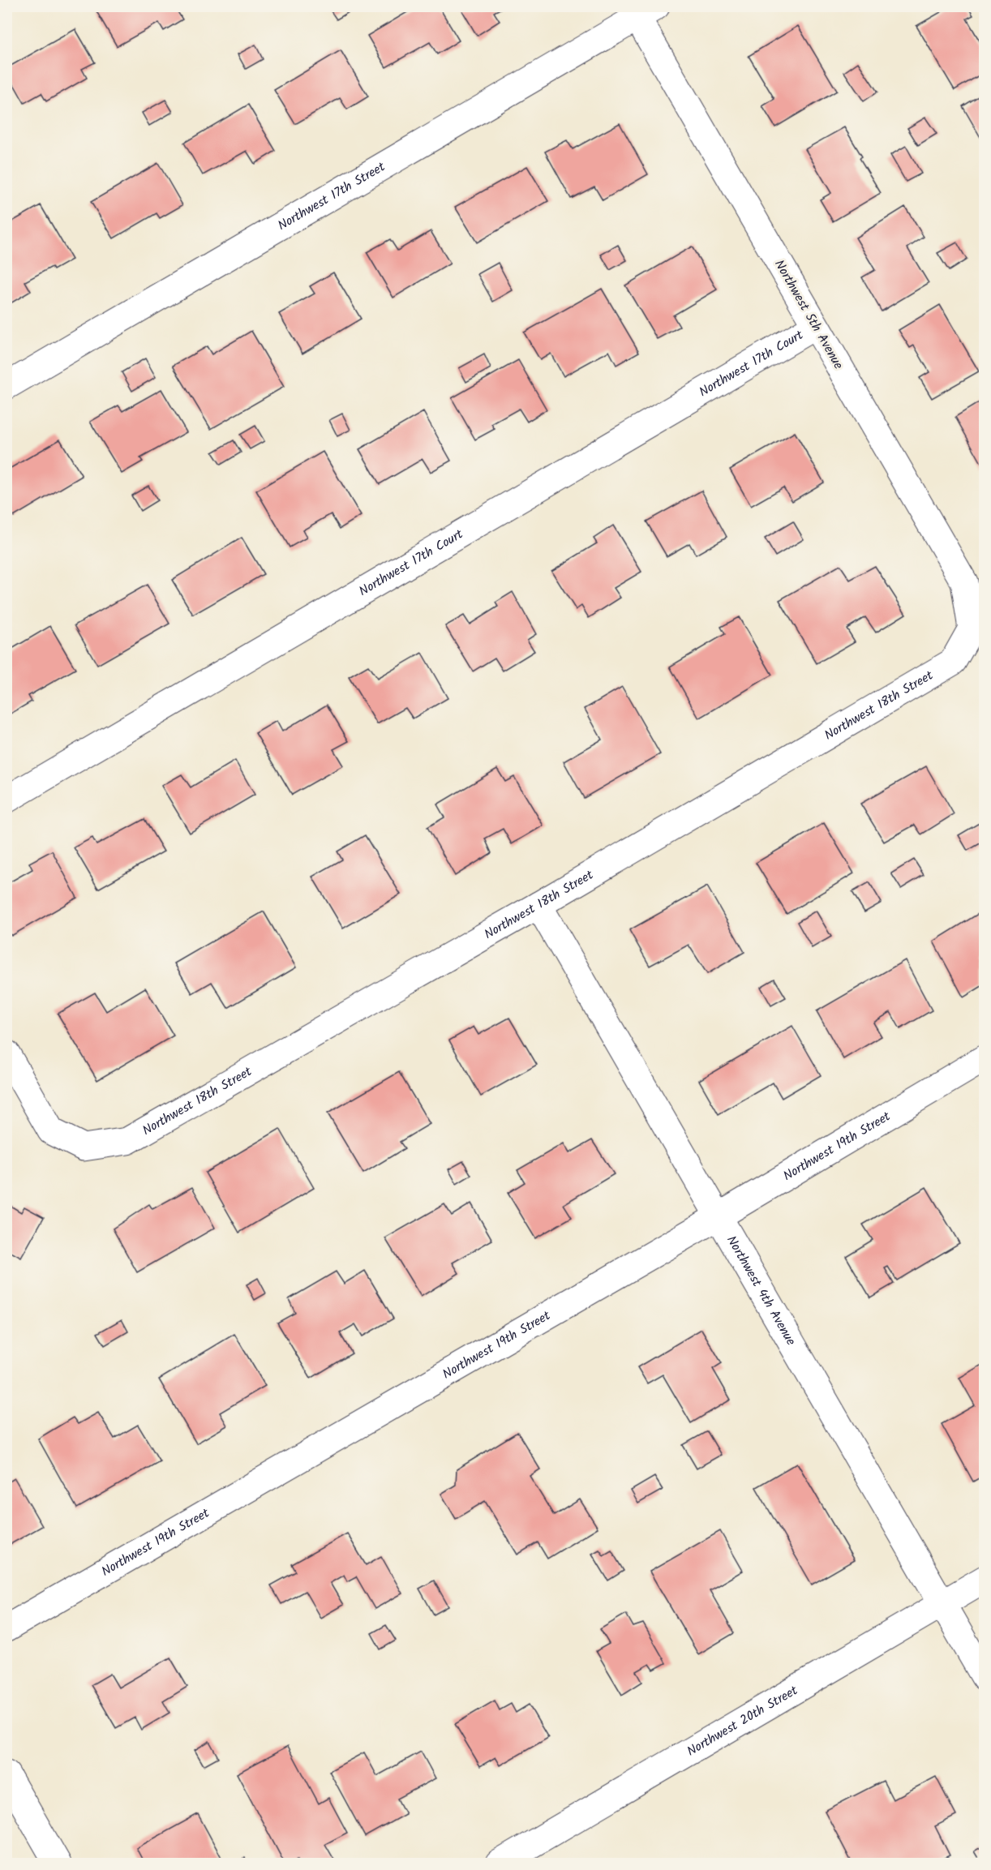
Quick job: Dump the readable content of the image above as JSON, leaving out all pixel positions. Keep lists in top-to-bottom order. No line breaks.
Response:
{"streets":{"street":["Northwest 17th Street","Northwest 5th Avenue","Northwest 17th Court","Northwest 18th Street","Northwest 19th Street","Northwest 4th Avenue","Northwest 20th Street"]},"crossings":[["Northwest 17th Street","Northwest 5th Avenue"],["Northwest 5th Avenue","Northwest 17th Court"],["Northwest 5th Avenue","Northwest 18th Street"],["Northwest 18th Street","Northwest 4th Avenue"],["Northwest 19th Street","Northwest 4th Avenue"],["Northwest 4th Avenue","Northwest 20th Street"]]}
